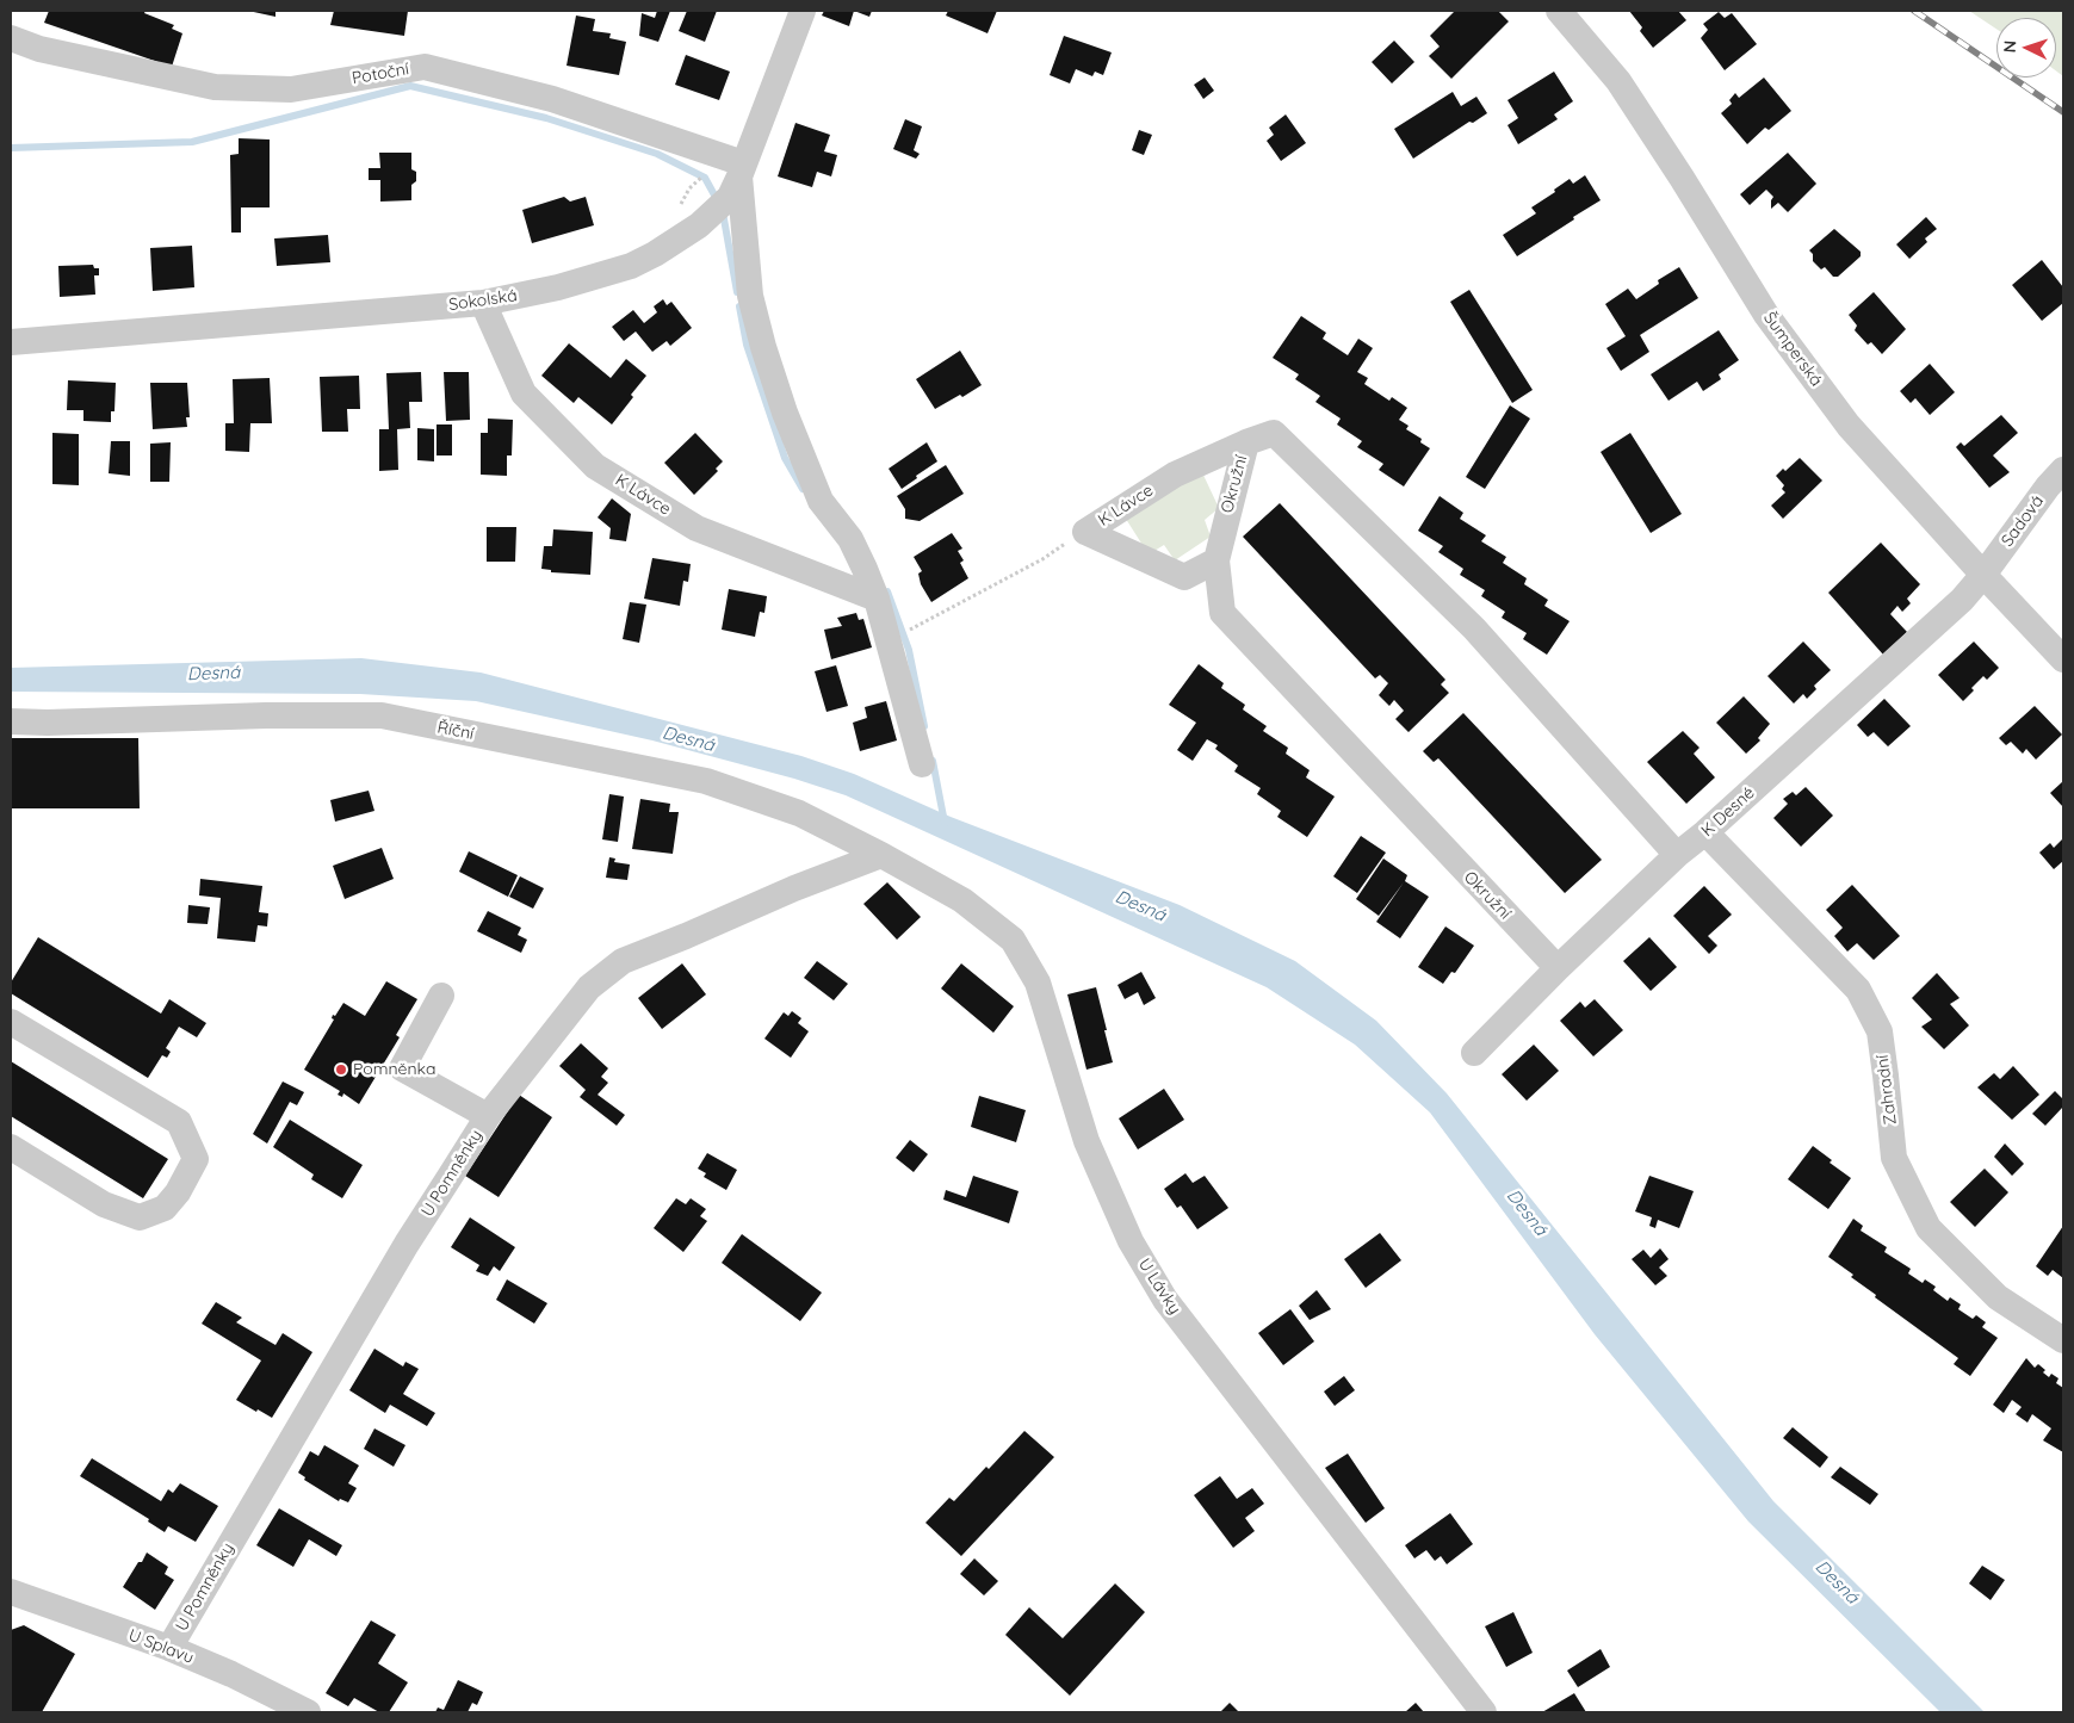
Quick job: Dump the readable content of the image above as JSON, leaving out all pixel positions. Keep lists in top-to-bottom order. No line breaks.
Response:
{"streets":{"street":["Potoční","Sokolská","Šumperská","Okružní","K Lávce","Sadová","Říční","K Desné","Zahradní","U Pomněnky","U Lávky","U Splavu"]},"crossings":[["Potoční","Sokolská"],["Sokolská","K Lávce"],["Šumperská","Sadová"],["Šumperská","K Desné"],["Okružní","K Lávce"],["Okružní","K Desné"],["Sadová","K Desné"],["Říční","U Pomněnky"],["Říční","U Lávky"],["K Desné","Zahradní"],["U Pomněnky","U Lávky"],["U Pomněnky","U Splavu"]],"water":["Desná"],"places":["Pomněnka"],"north":"left"}
